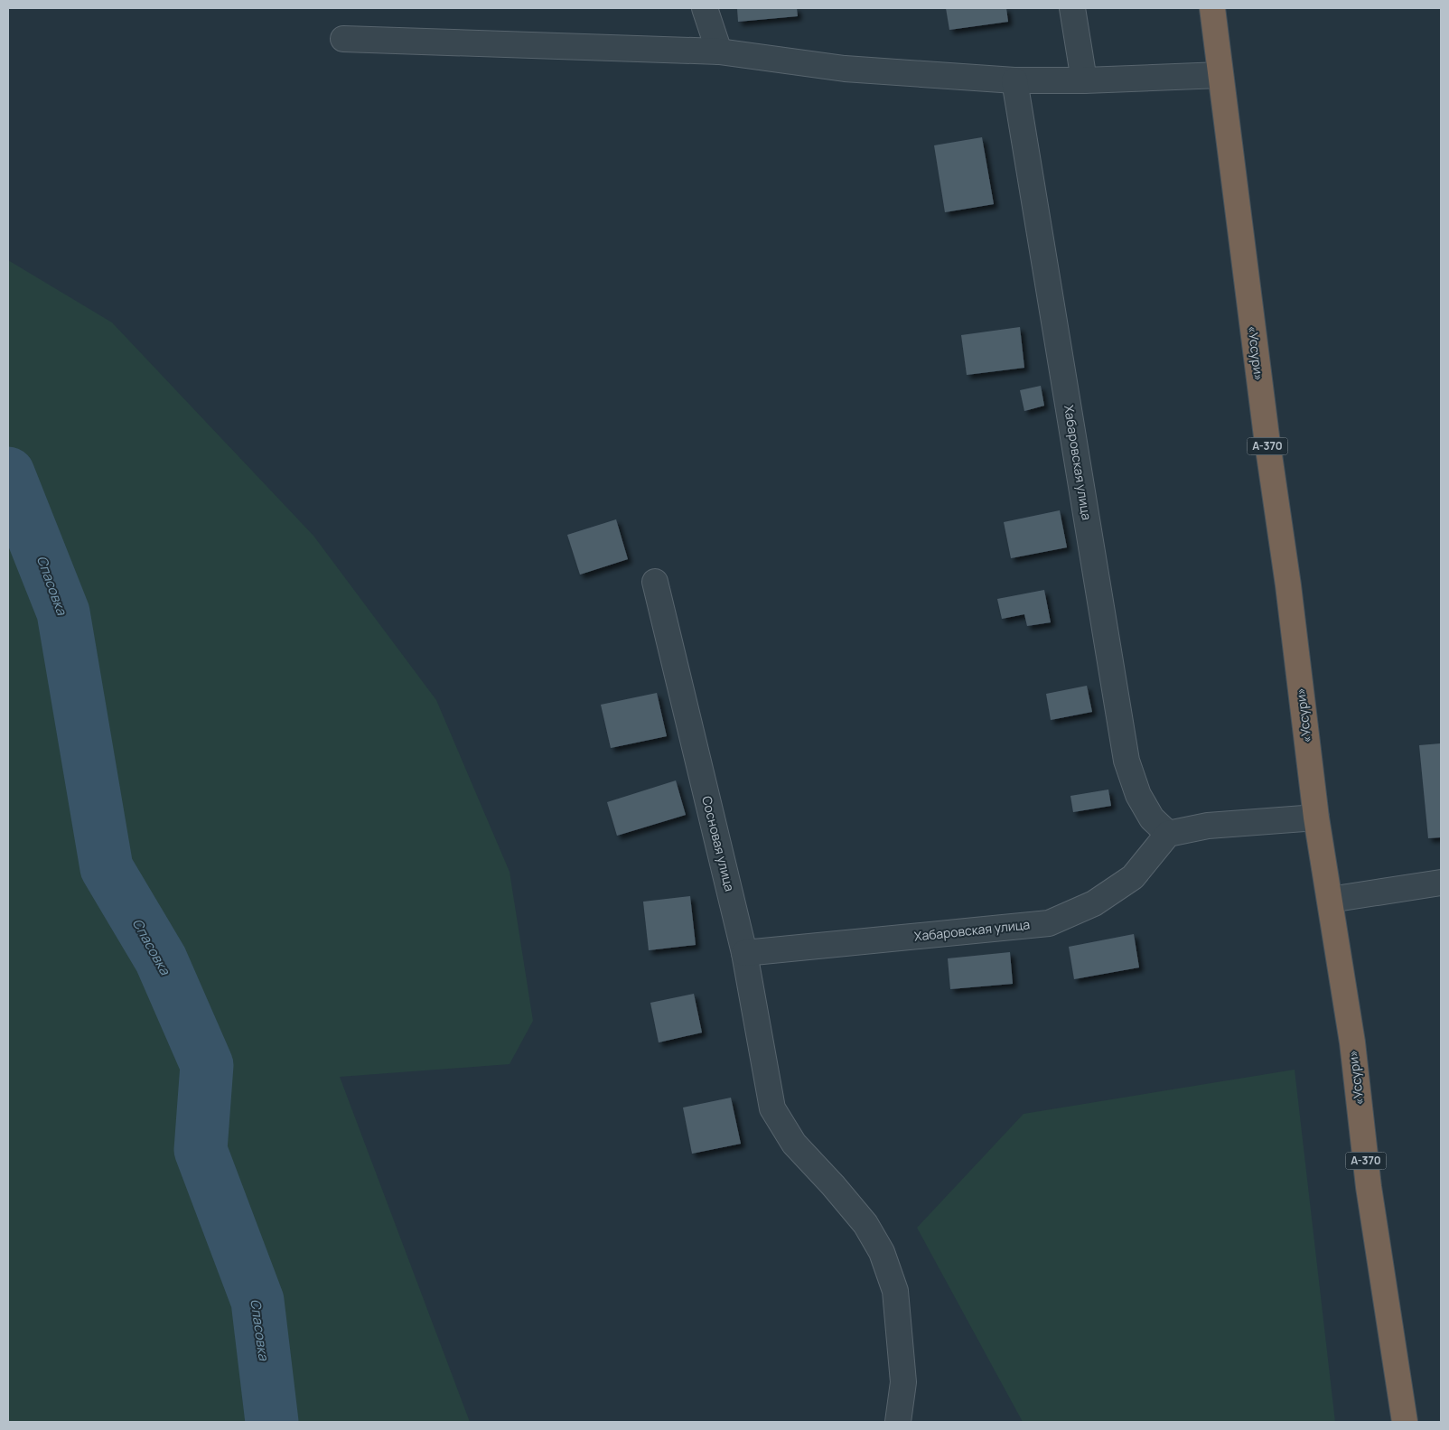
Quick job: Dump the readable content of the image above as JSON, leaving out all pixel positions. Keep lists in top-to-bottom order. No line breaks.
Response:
{"streets":{"highway":["«Уссури»","А-370"],"street":["Хабаровская улица","Сосновая улица"]},"crossings":[["Хабаровская улица","Сосновая улица"]],"water":["Спасовка"]}
